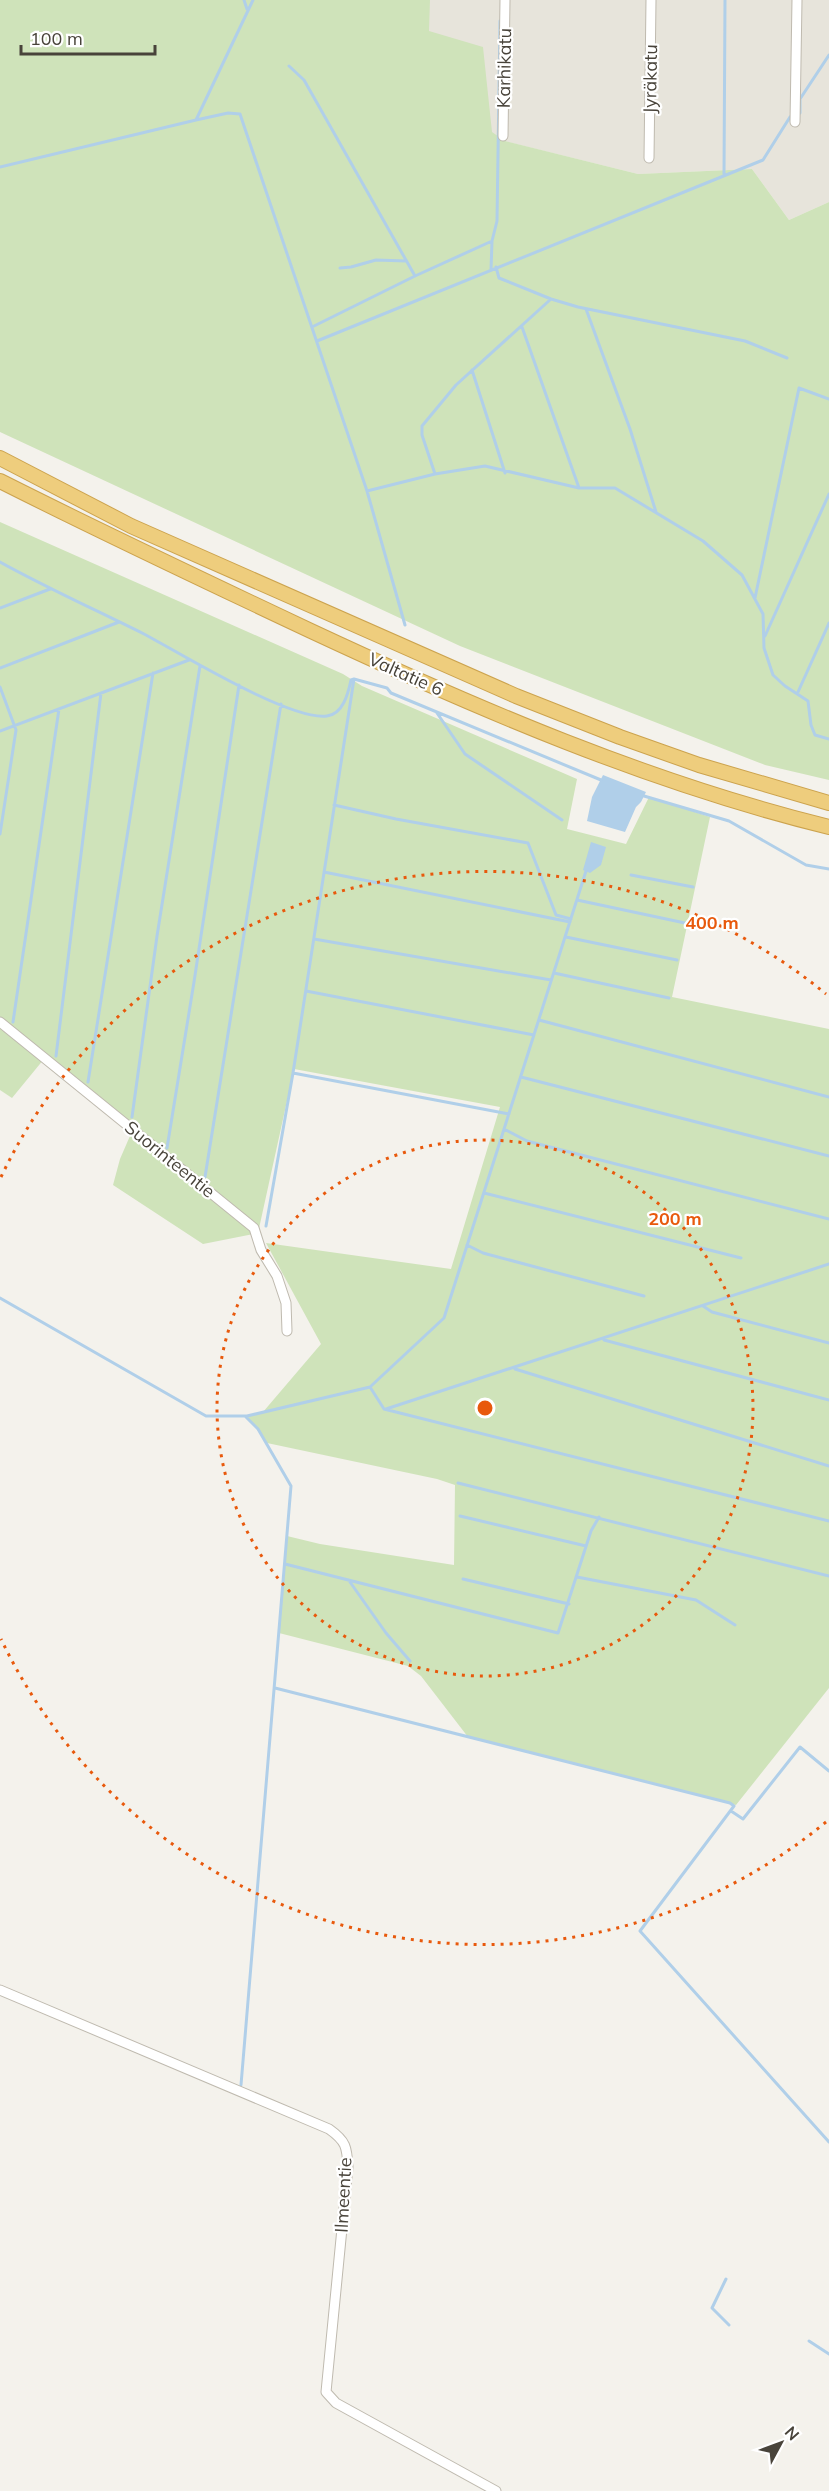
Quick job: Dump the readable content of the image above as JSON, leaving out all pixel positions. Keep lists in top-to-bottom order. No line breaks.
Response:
{"streets":{"highway":["Valtatie 6"],"street":["Karhikatu","Jyräkatu","Suorinteentie","Ilmeentie"]},"scale_bar":"100 m","north":"top right","rings":["400 m","200 m"]}
